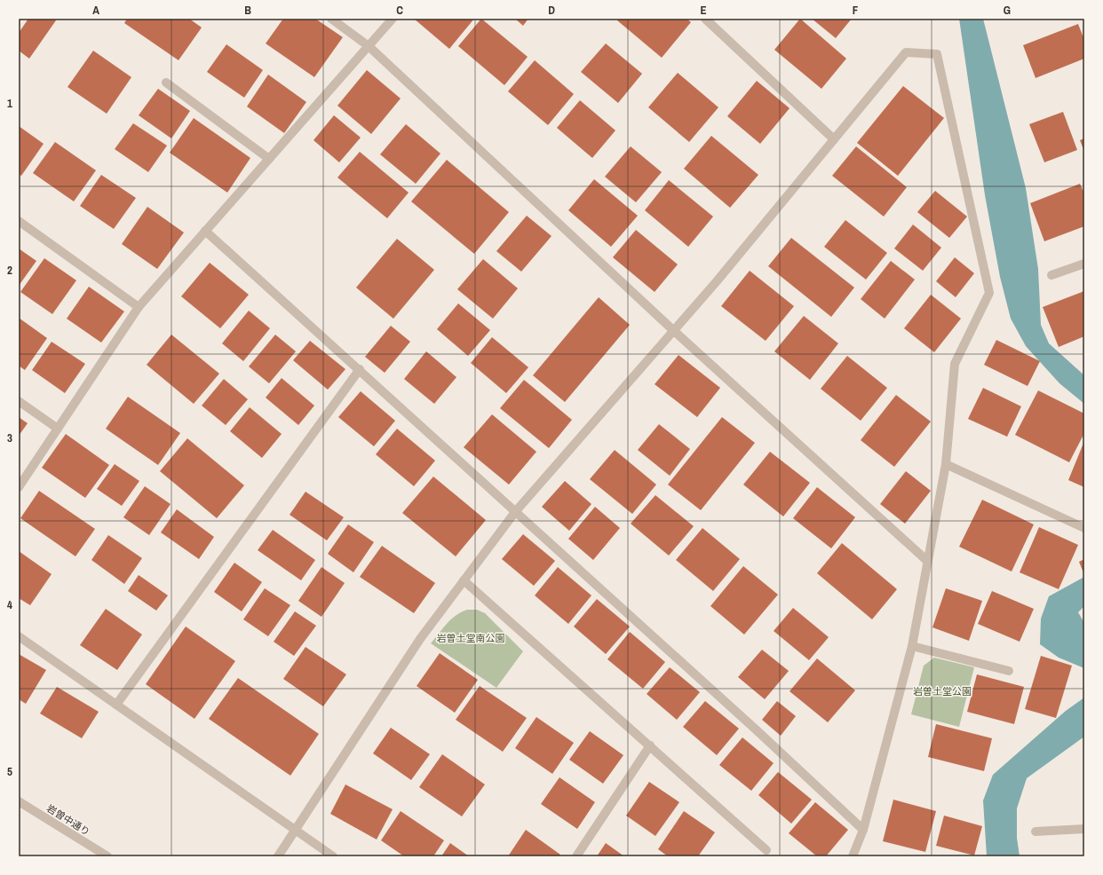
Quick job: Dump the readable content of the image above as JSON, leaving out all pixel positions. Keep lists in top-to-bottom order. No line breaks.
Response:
{"streets":{"street":["岩曽中通り"]},"parks":["岩曽土堂南公園","岩曽土堂公園"],"grid":{"columns":["A","B","C","D","E","F","G"],"rows":["1","2","3","4","5"]}}
